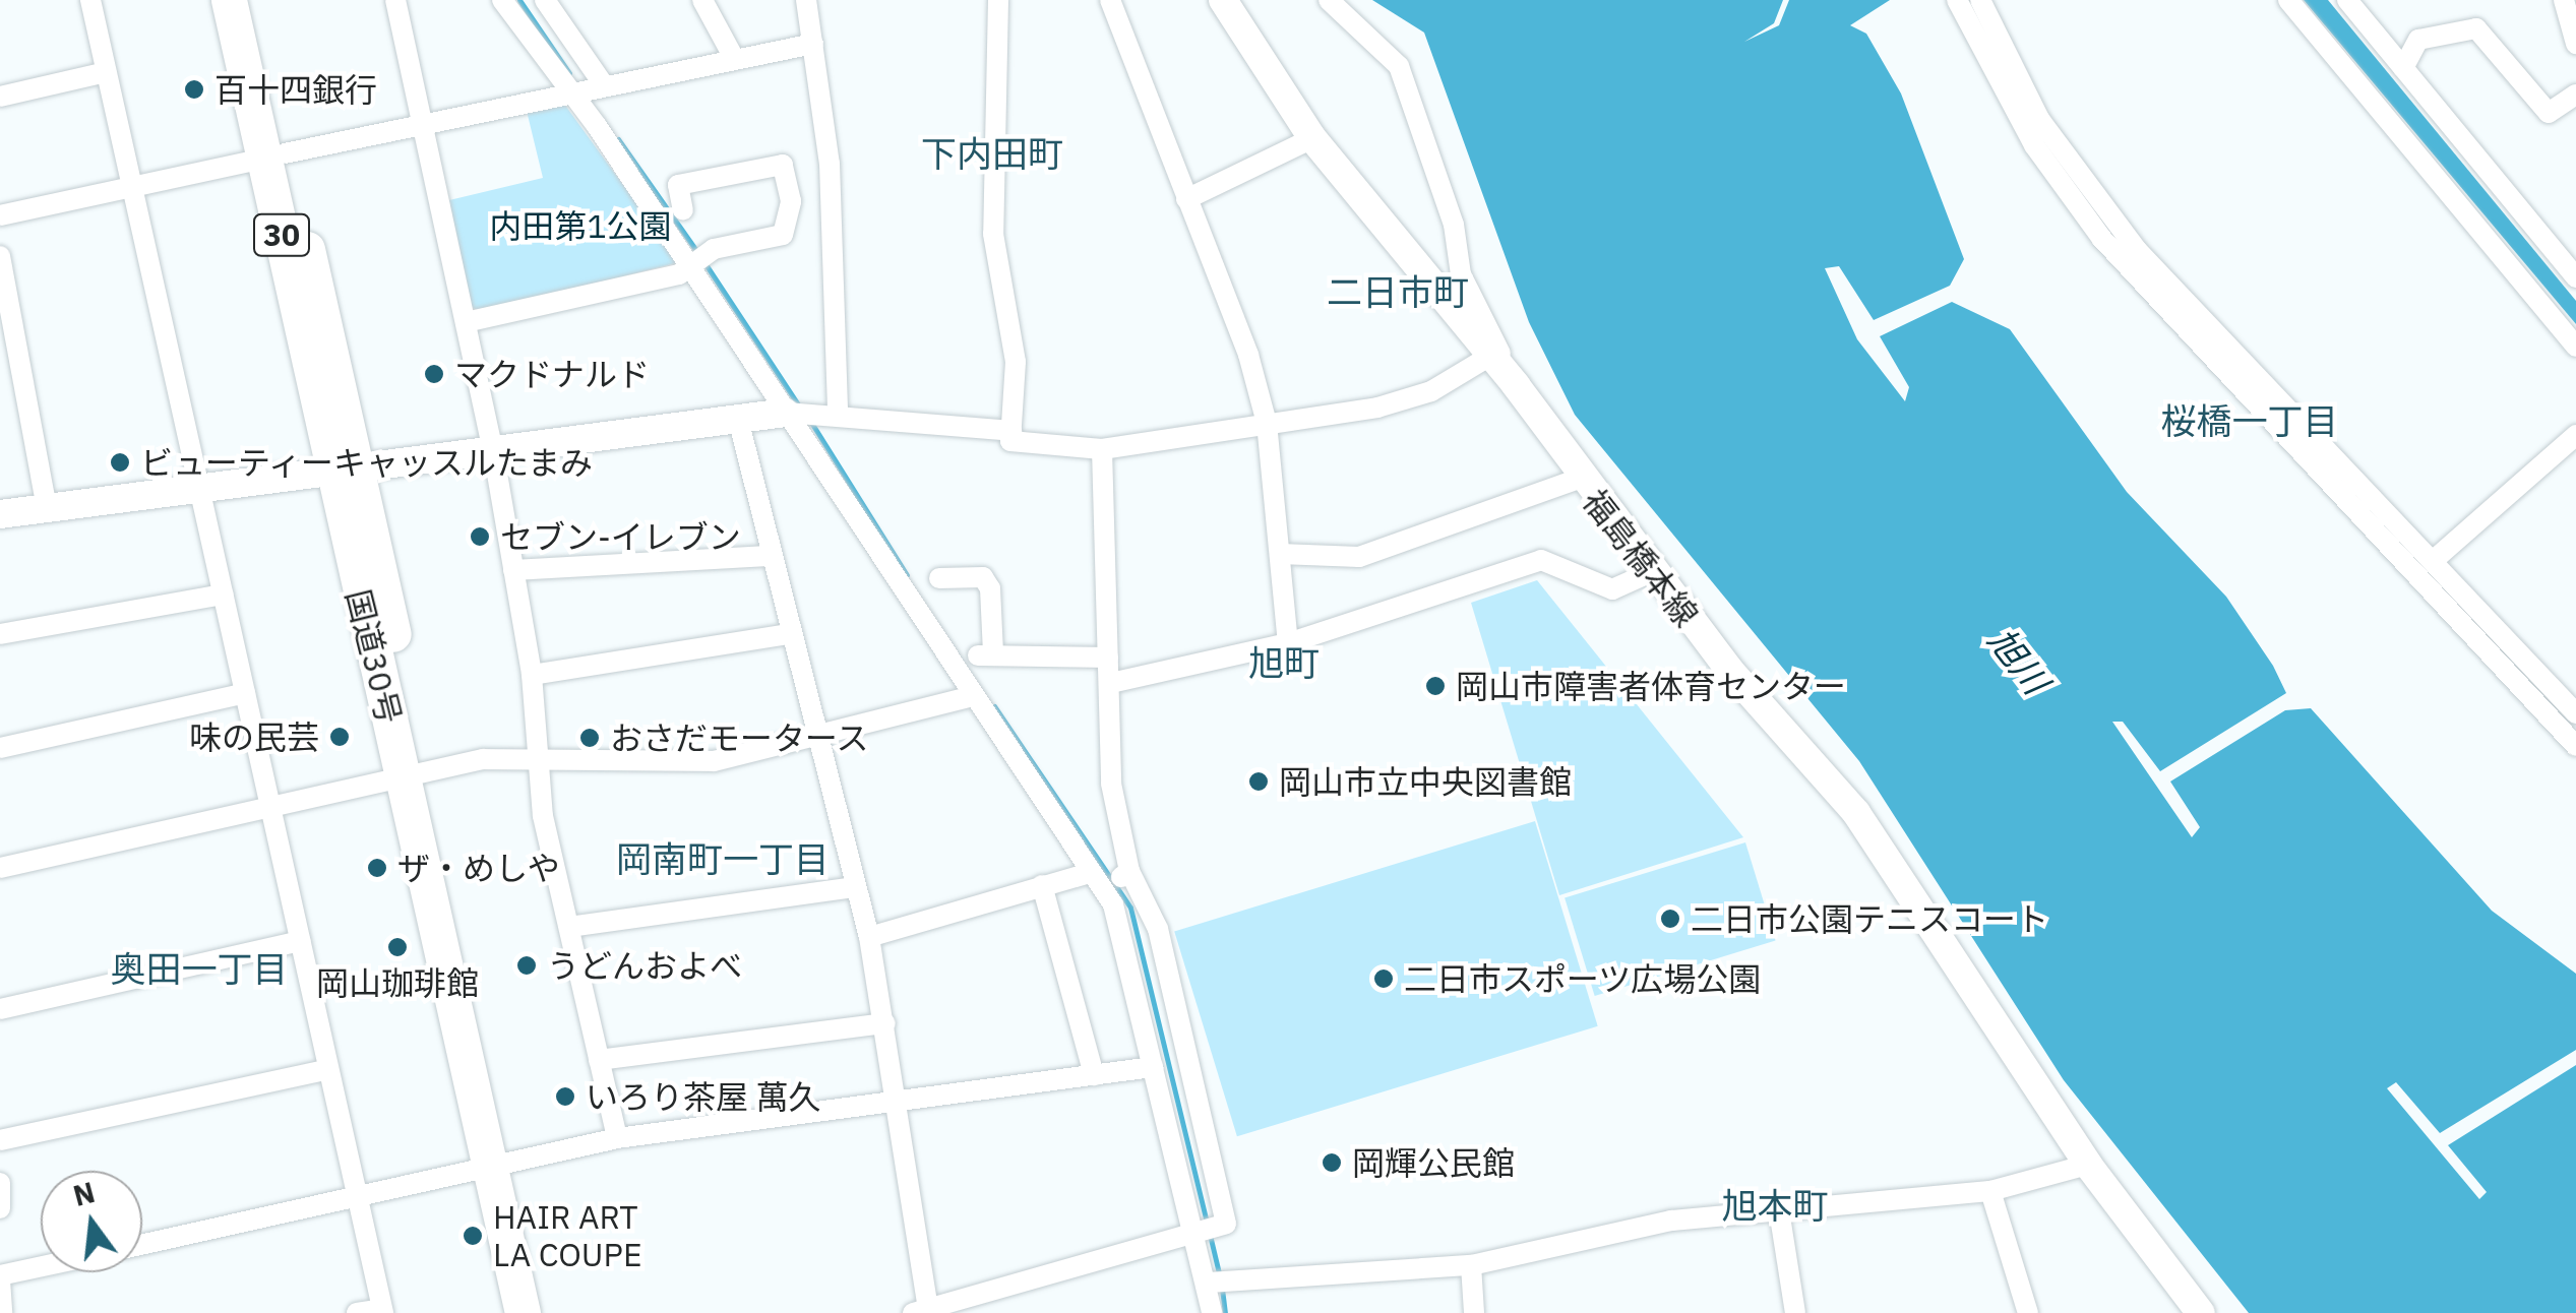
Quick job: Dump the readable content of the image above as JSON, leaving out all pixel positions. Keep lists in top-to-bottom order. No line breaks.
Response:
{"streets":{"highway":["30","国道30号"],"main road":["福島橋本線"]},"districts":["下内田町","二日市町","桜橋一丁目","旭町","岡南町一丁目","奥田一丁目","旭本町"],"water":["旭川"],"parks":["内田第1公園"],"places":["百十四銀行","マクドナルド","ビューティーキャッスルたまみ","セブン-イレブン","岡山市障害者体育センター","味の民芸","おさだモータース","岡山市立中央図書館","ザ・めしや","二日市公園テニスコート","岡山珈琲館","うどんおよべ","二日市スポーツ広場公園","いろり茶屋 萬久","岡輝公民館","HAIR ART LA COUPE"],"north":"top"}
